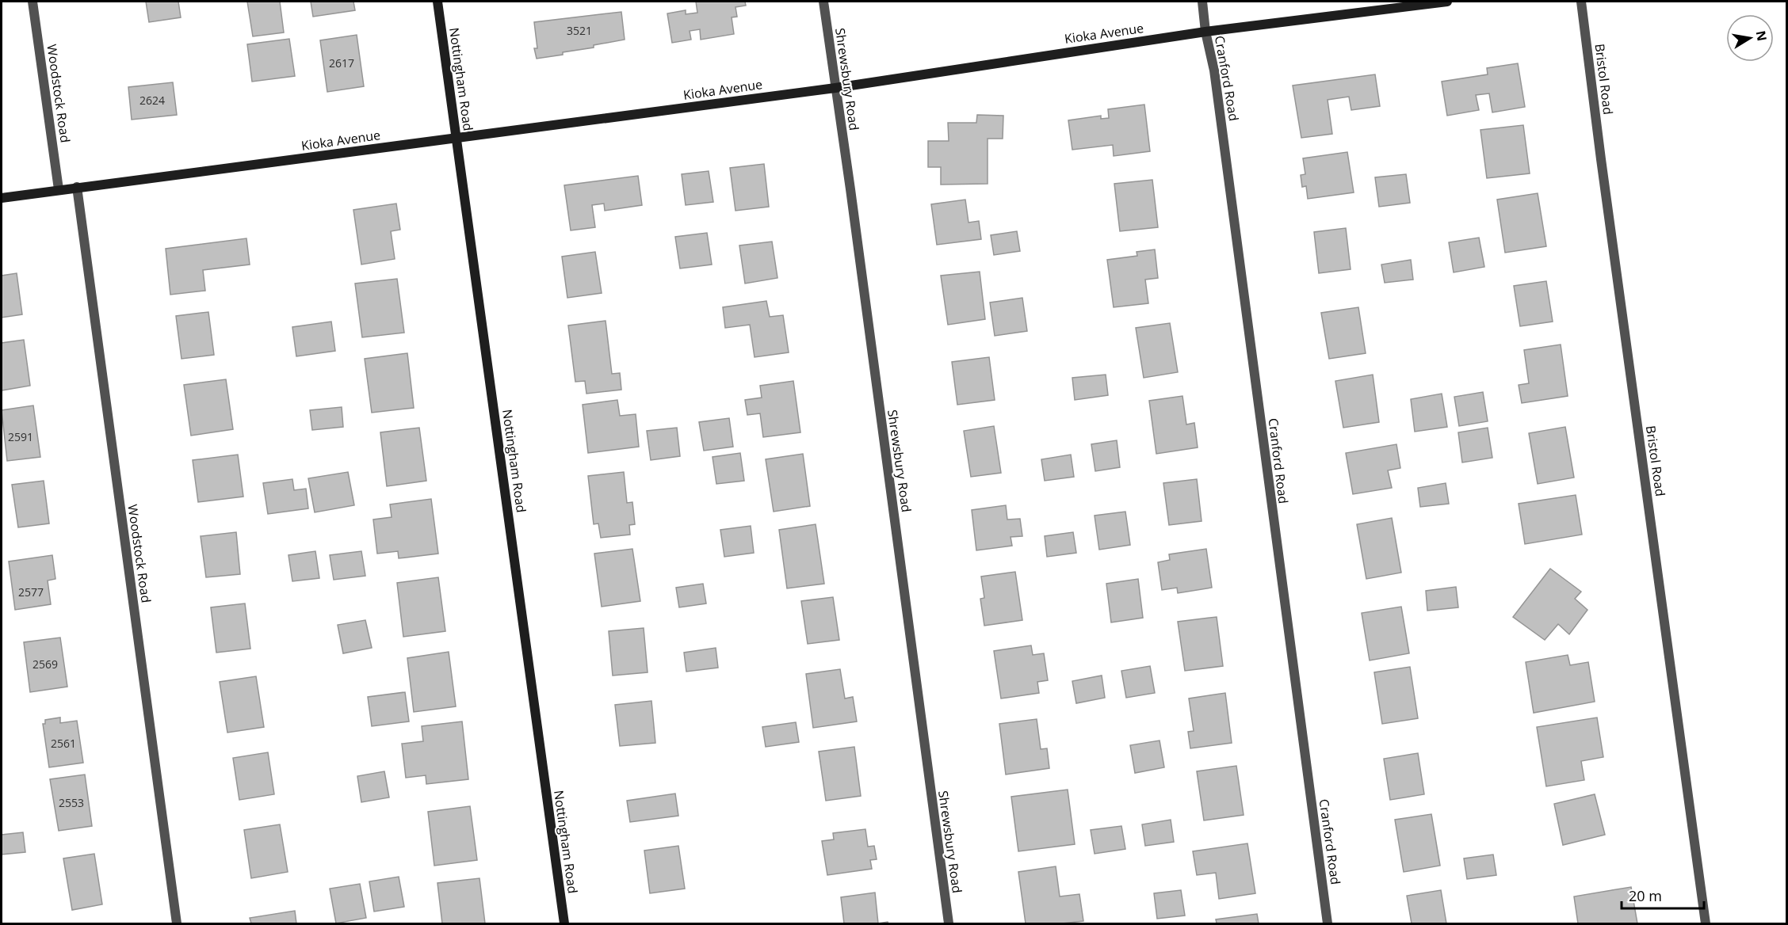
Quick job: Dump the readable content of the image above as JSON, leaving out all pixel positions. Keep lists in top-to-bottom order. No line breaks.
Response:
{"streets":{"street":["Kioka Avenue","Cranford Road","Nottingham Road","Shrewsbury Road","Bristol Road","Woodstock Road"]},"crossings":[["Kioka Avenue","Cranford Road"],["Kioka Avenue","Nottingham Road"],["Kioka Avenue","Shrewsbury Road"],["Kioka Avenue","Woodstock Road"]],"house_numbers":["3521","2617","2624","2591","2577","2569","2561","2553"],"scale_bar":"20 m","north":"right"}
